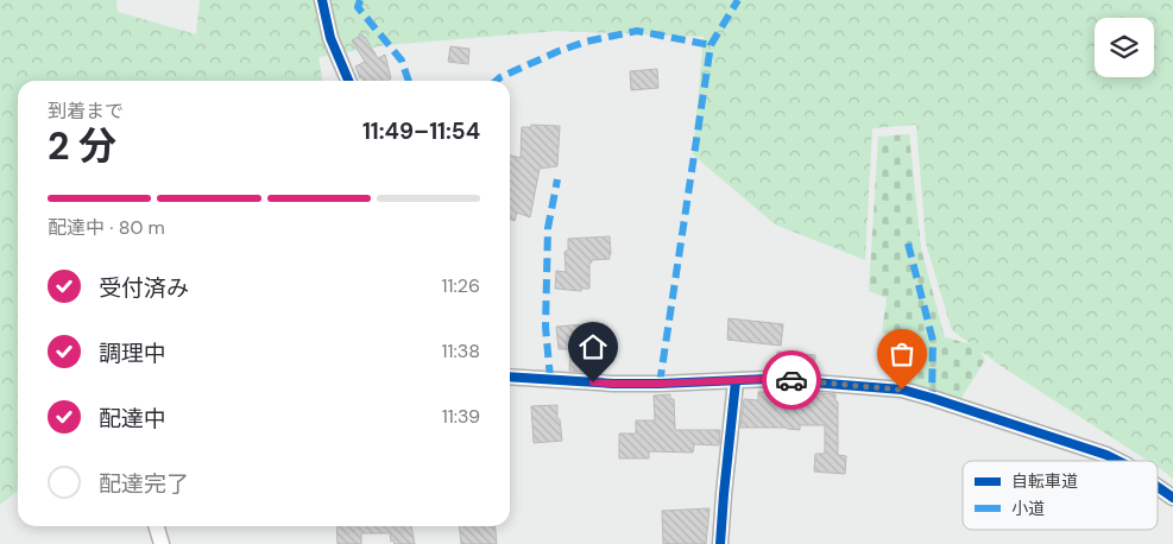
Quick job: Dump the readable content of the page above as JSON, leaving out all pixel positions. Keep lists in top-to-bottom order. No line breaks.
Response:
{"legend":["自転車道","小道"],"page":{"heading":["2 分","到着まで","11:49–11:54"],"bar":"配達中 · 80 m","list":[["受付済み","11:26"],["調理中","11:38"],["配達中","11:39"],"配達完了"]}}
